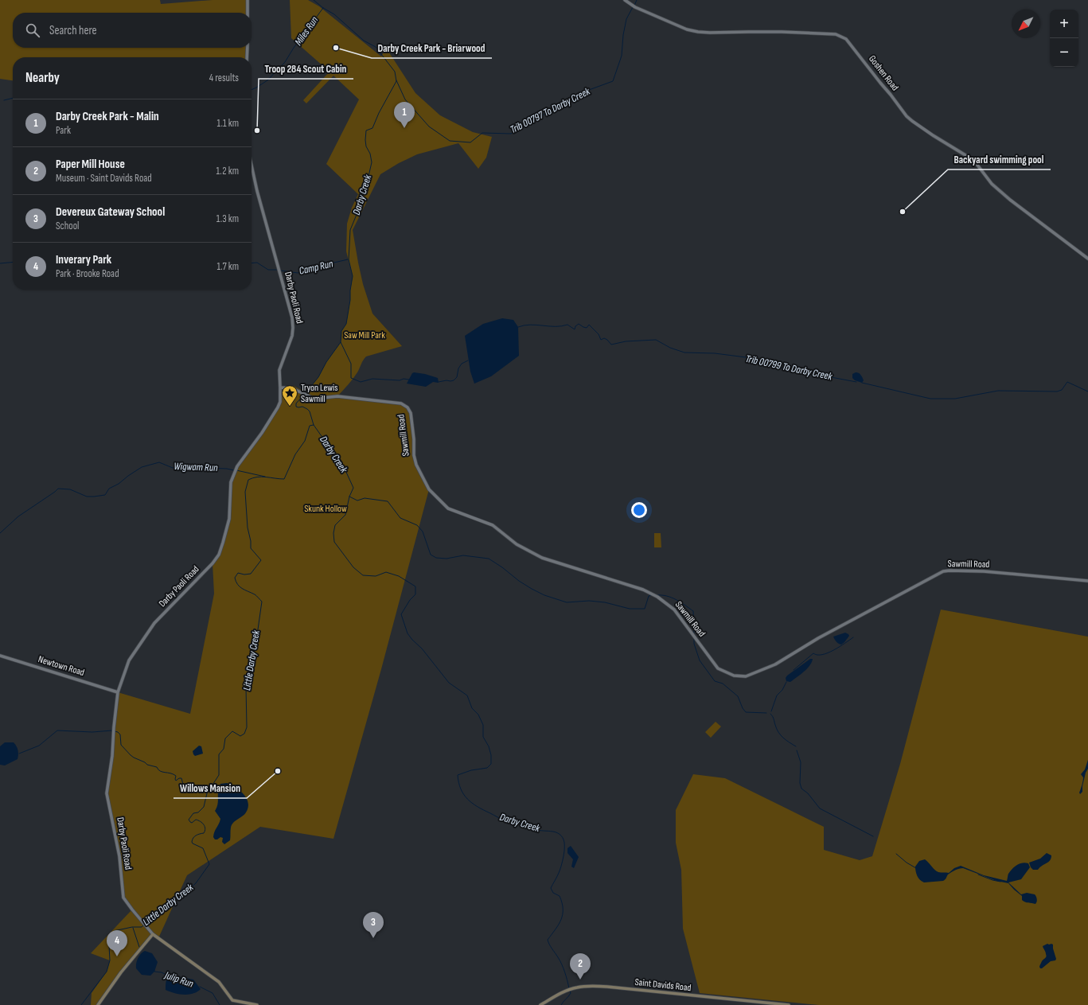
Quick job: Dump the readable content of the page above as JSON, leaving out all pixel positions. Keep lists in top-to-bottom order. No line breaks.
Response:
{"streets":{"main road":["Darby Paoli Road","Saint Davids Road"],"street":["Goshen Road","Sawmill Road","Newtown Road"]},"crossings":[["Darby Paoli Road","Sawmill Road"],["Darby Paoli Road","Newtown Road"]],"water":["Miles Run","Trib 00797 To Darby Creek","Darby Creek","Camp Run","Trib 00799 To Darby Creek","Wigwam Run","Little Darby Creek","Julip Run"],"parks":["Saw Mill Park","Skunk Hollow"],"places":{"other":["Darby Creek Park - Briarwood","Troop 284 Scout Cabin","Backyard swimming pool","Willows Mansion"],"place":["Tryon Lewis Sawmill"]},"north":"bottom left","page":{"map_buttons":["+","−"],"search":"Search here","heading":["Nearby","4 results"],"list":[{"mark":"1","name":"Darby Creek Park - Malin","note":"Park","value":"1.1 km"},{"mark":"2","name":"Paper Mill House","note":"Museum · Saint Davids Road","value":"1.2 km"},{"mark":"3","name":"Devereux Gateway School","note":"School","value":"1.3 km"},{"mark":"4","name":"Inverary Park","note":"Park · Brooke Road","value":"1.7 km"}],"pins":["1","3","4","2"]}}
